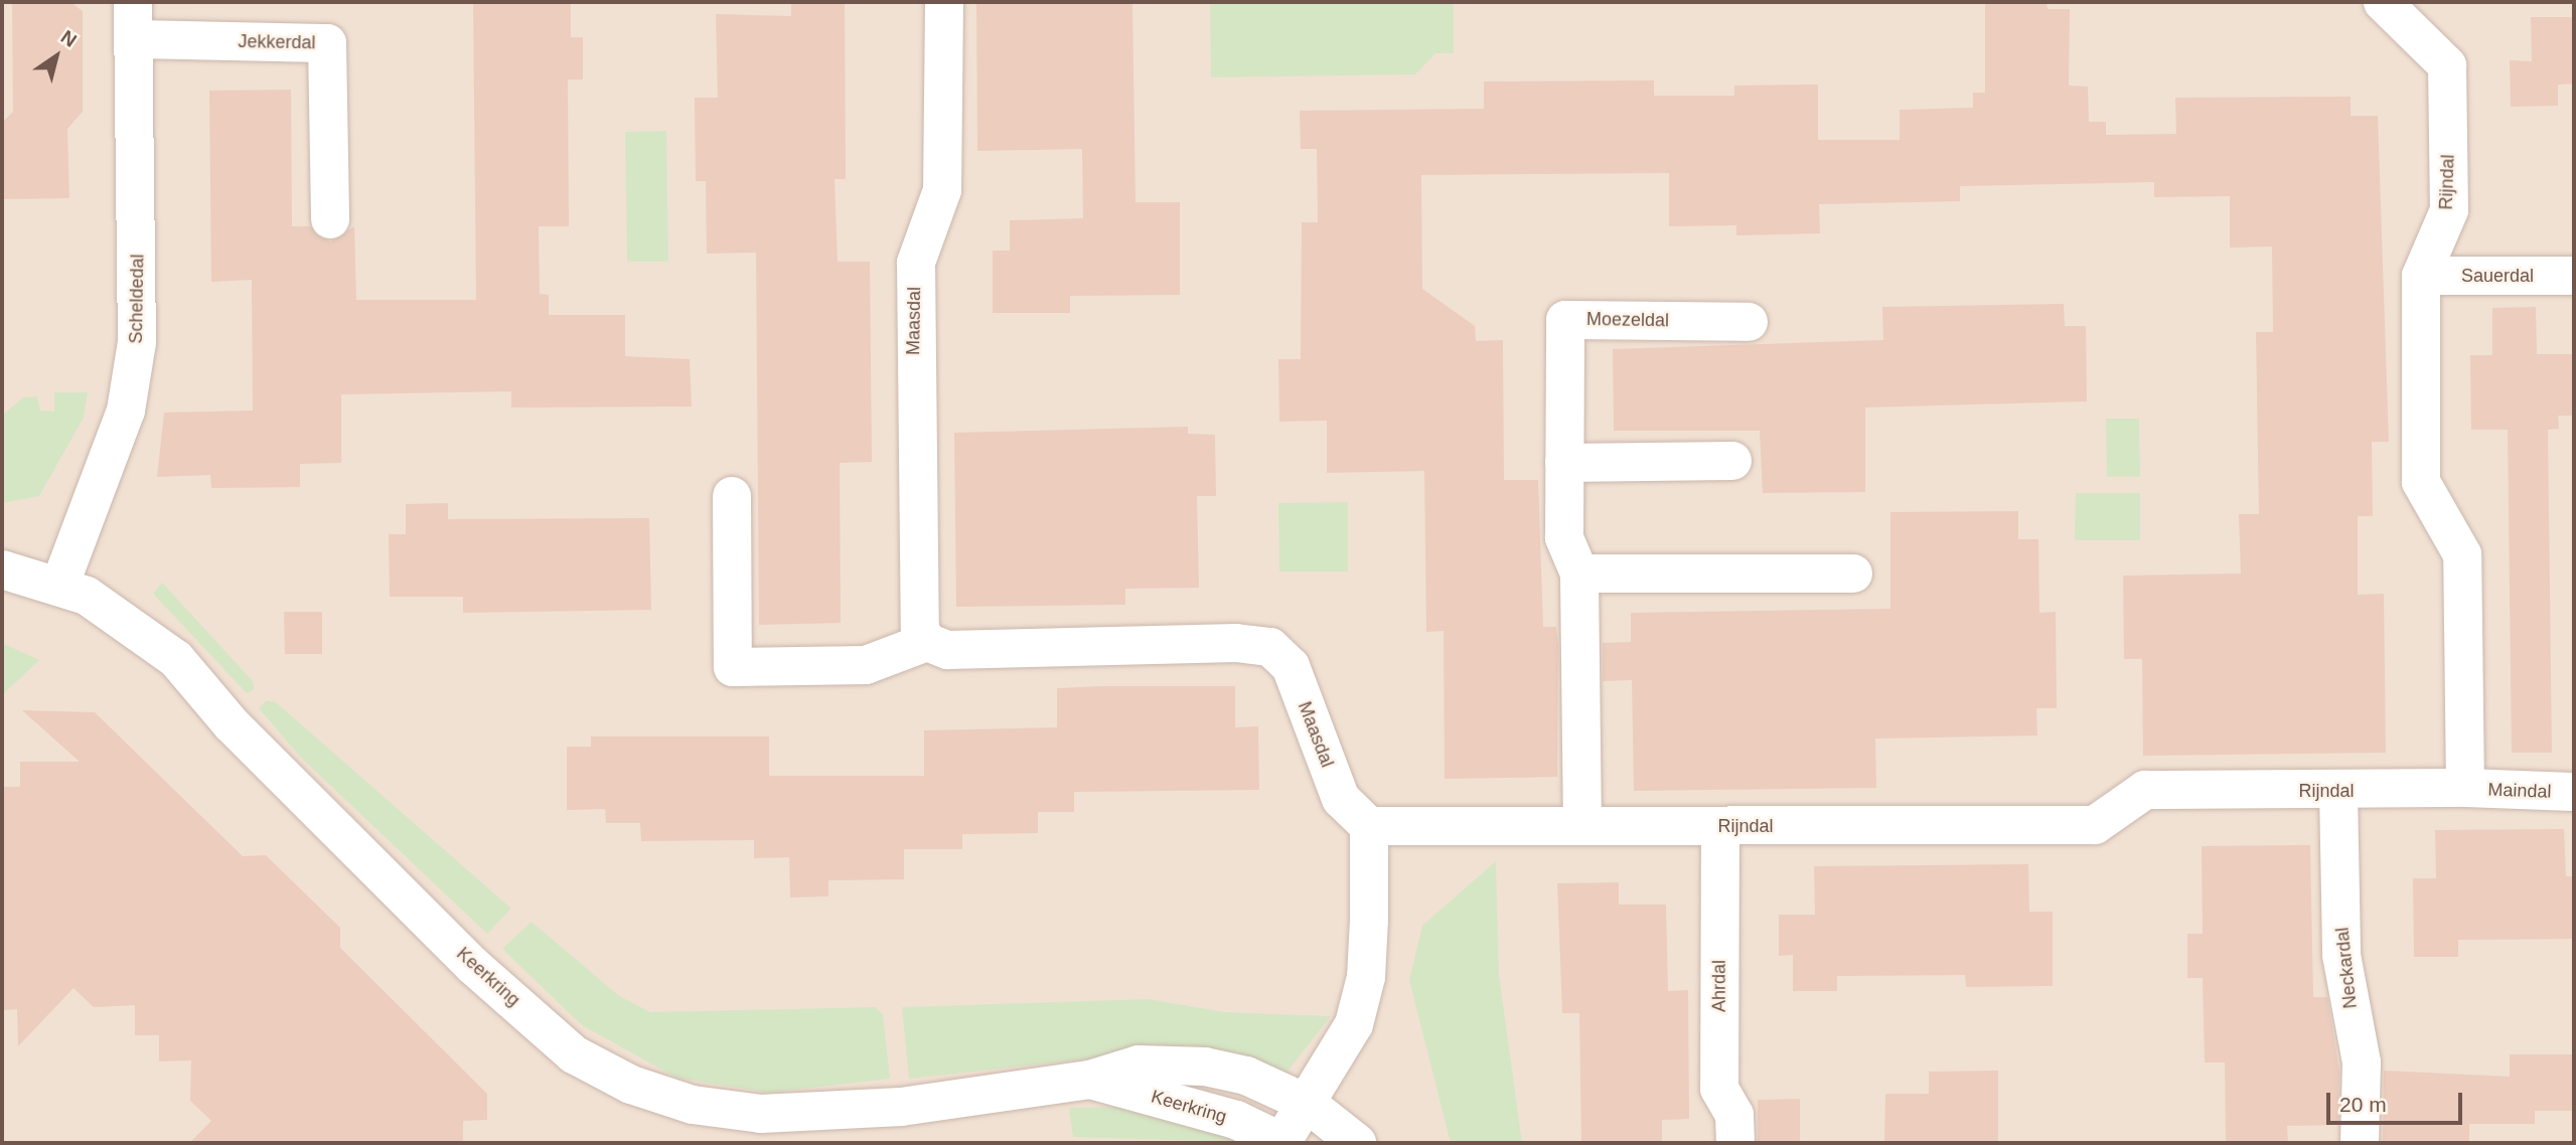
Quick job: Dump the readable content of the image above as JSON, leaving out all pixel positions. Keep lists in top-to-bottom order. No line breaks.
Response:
{"streets":{"street":["Jekkerdal","Rijndal","Sauerdal","Scheldedal","Moezeldal","Maasdal","Maindal","Neckardal","Keerkring","Ahrdal"]},"crossings":[["Jekkerdal","Scheldedal"],["Rijndal","Sauerdal"],["Rijndal","Moezeldal"],["Rijndal","Maasdal"],["Rijndal","Maindal"],["Rijndal","Neckardal"],["Rijndal","Ahrdal"],["Scheldedal","Keerkring"]],"scale_bar":"20 m","north":"top right"}
